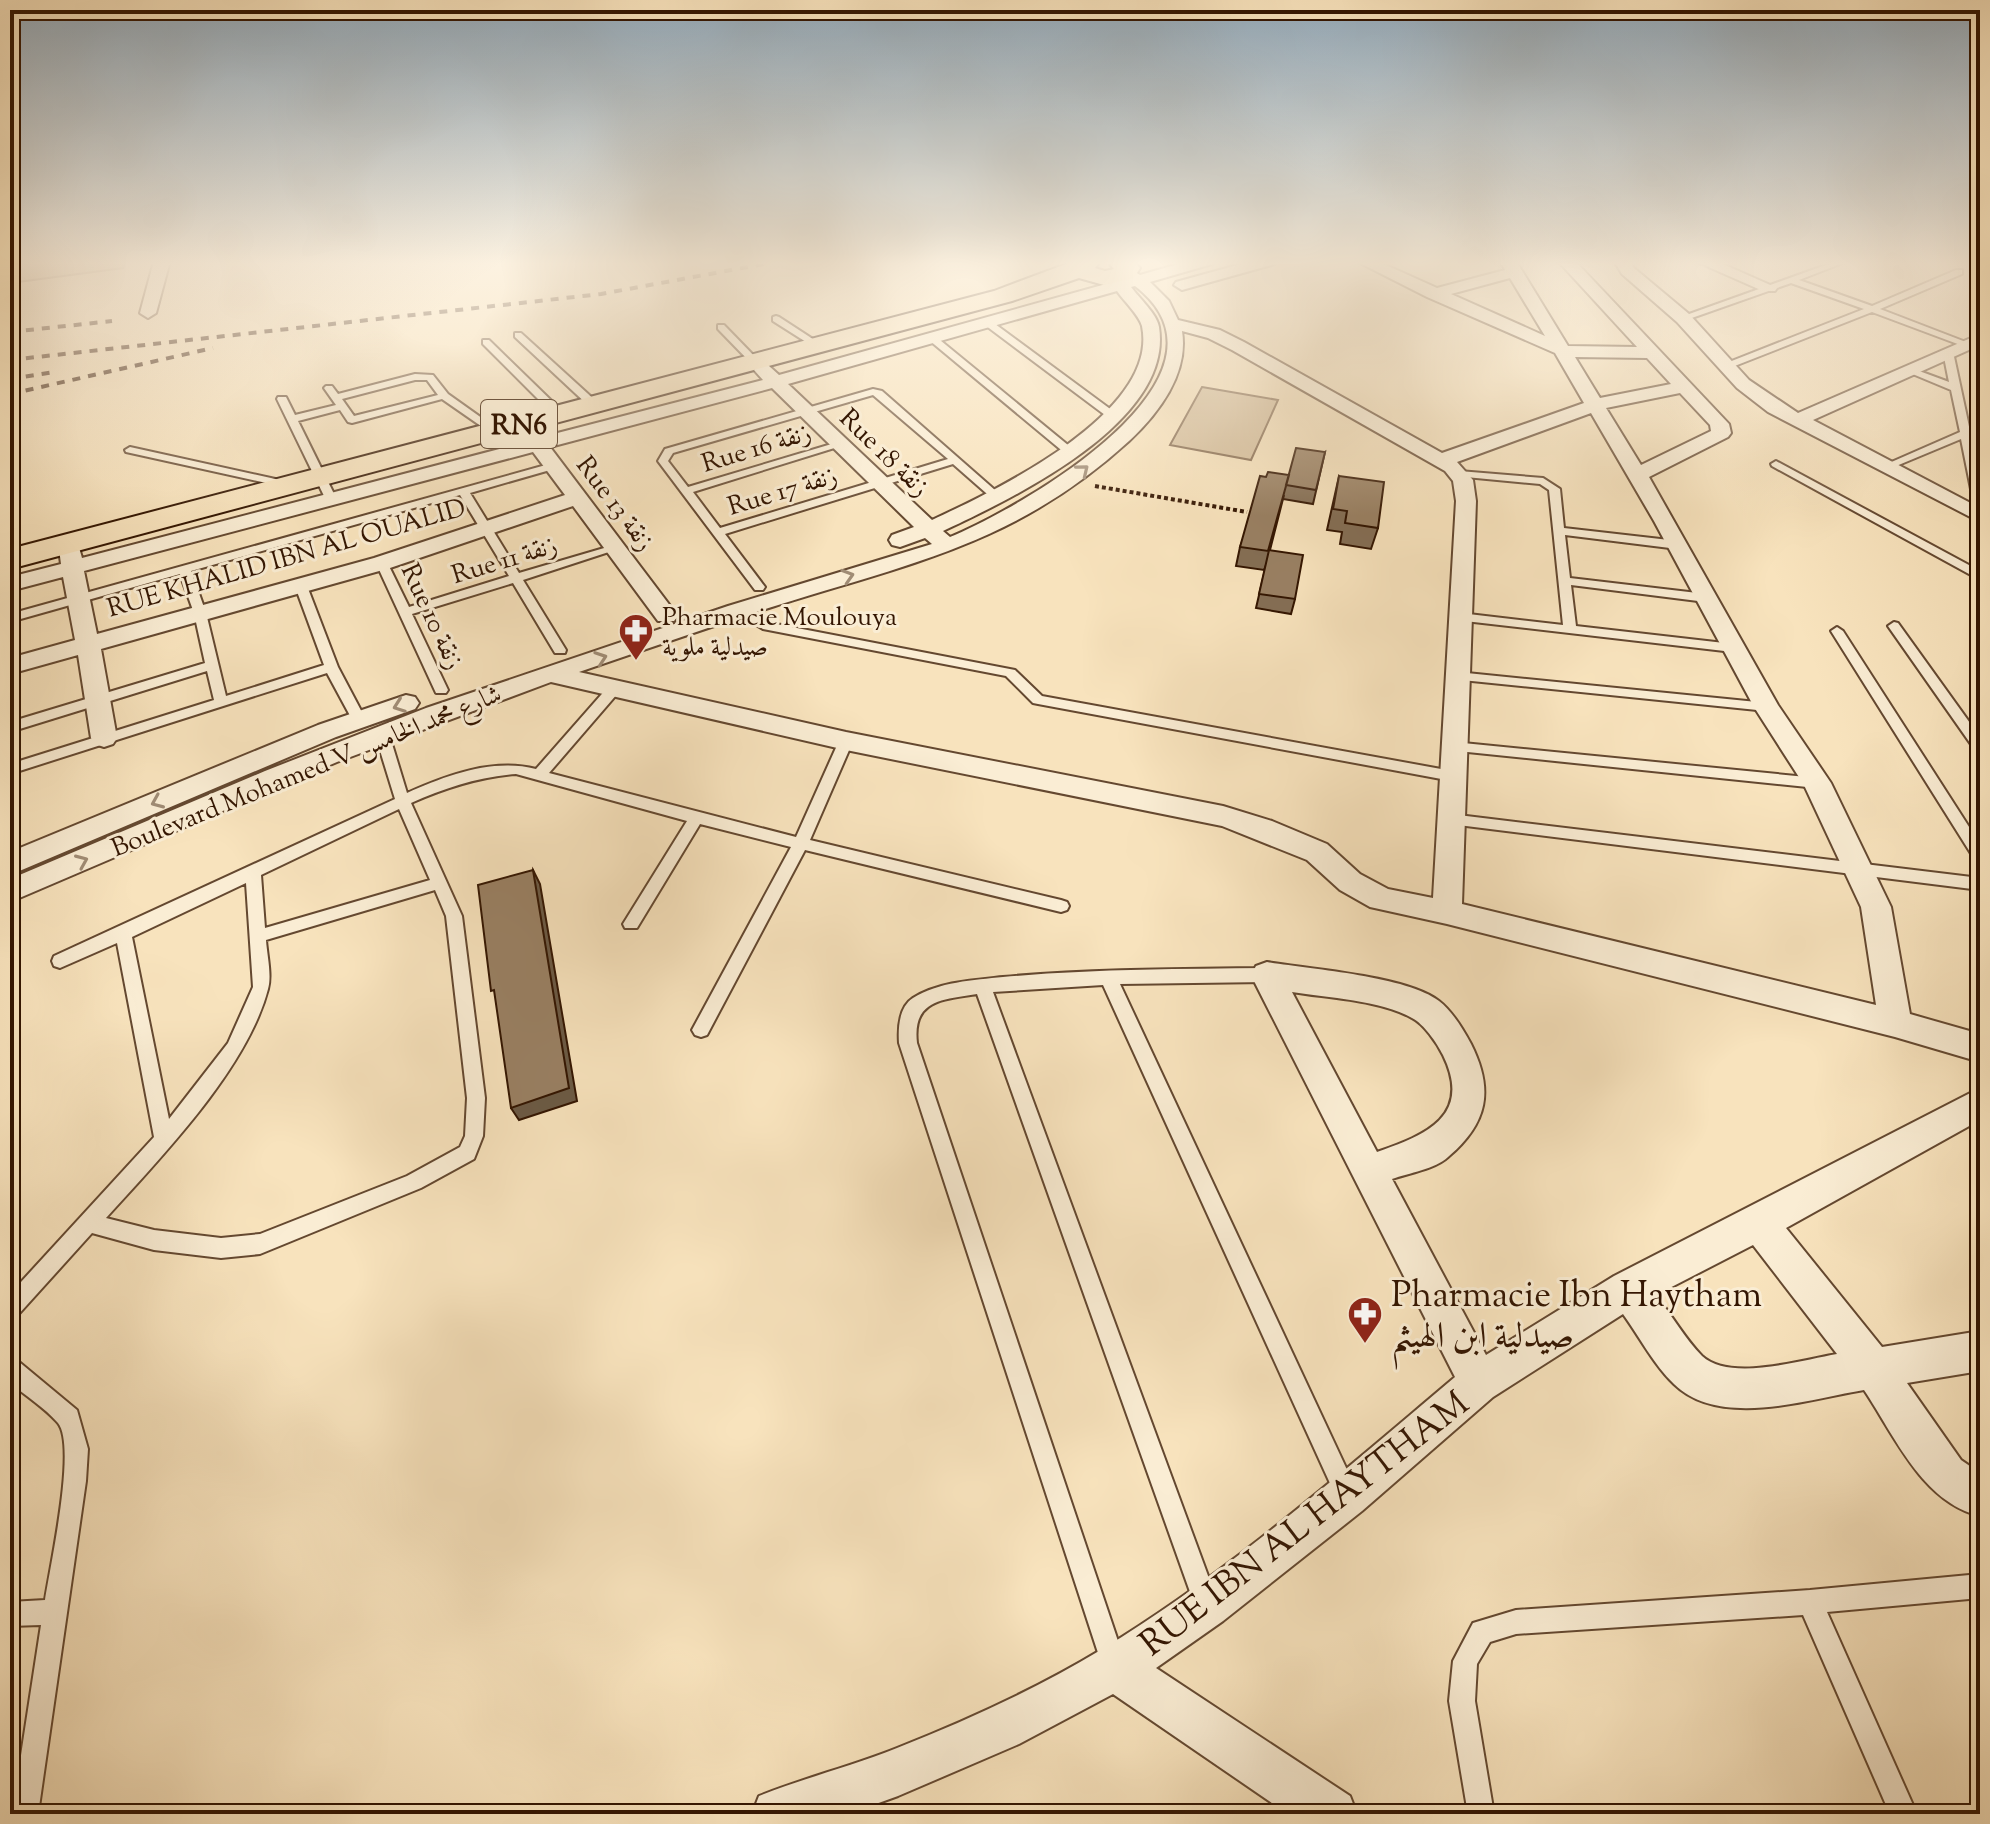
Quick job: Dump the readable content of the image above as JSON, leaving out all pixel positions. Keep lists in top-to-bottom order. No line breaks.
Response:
{"streets":{"main road":["RN6"],"street":["Rue 18 زنقة","Rue 13 زنقة","RUE KHALID IBN AL OUALID","Boulevard Mohamed V شارع محمد الخامس","RUE IBN AL HAYTHAM"],"lane":["Rue 16 زنقة","Rue 17 زنقة","Rue 11 زنقة","Rue 10 زنقة"]},"crossings":[["RN6","Rue 18 زنقة"],["RN6","Rue 13 زنقة"],["Rue 16 زنقة","Rue 18 زنقة"],["Rue 18 زنقة","Rue 17 زنقة"],["Rue 18 زنقة","Boulevard Mohamed V شارع محمد الخامس"],["Rue 13 زنقة","RUE KHALID IBN AL OUALID"],["Rue 13 زنقة","Rue 11 زنقة"],["Rue 13 زنقة","Boulevard Mohamed V شارع محمد الخامس"],["RUE KHALID IBN AL OUALID","Rue 10 زنقة"],["Rue 11 زنقة","Rue 10 زنقة"],["Rue 10 زنقة","Boulevard Mohamed V شارع محمد الخامس"]],"places":{"pharmacy":["Pharmacie Moulouya صيدلية ملوية","Pharmacie Ibn Haytham صيدلية ابن الهيثم"]}}
